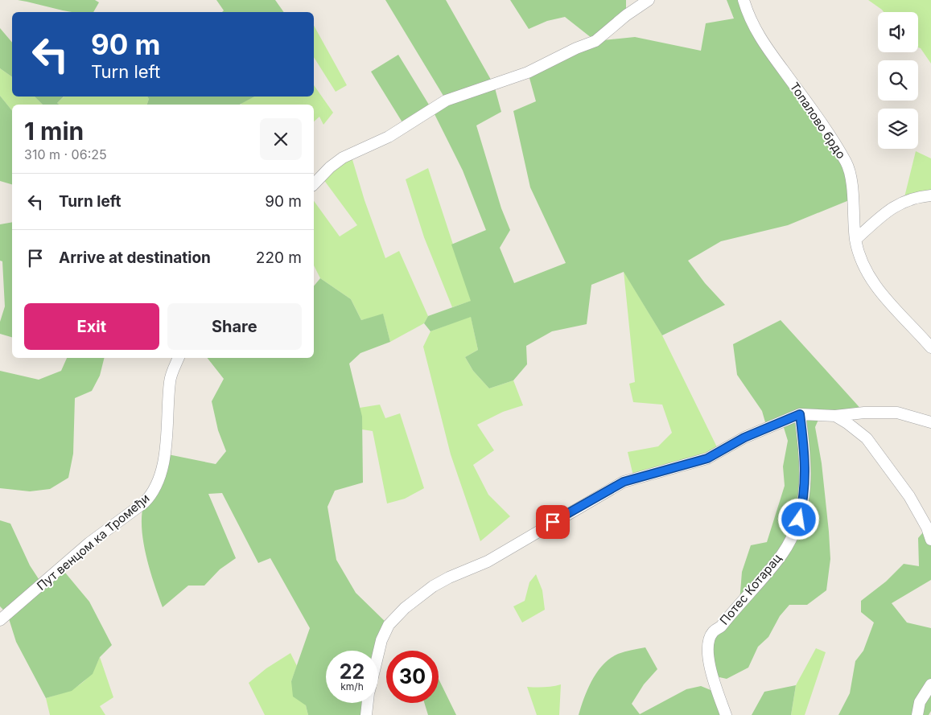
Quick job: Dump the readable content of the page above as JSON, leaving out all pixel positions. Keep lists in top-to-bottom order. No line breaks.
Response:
{"streets":{"street":["Топалово брдо","Пут венцом ка Тромеђи","Потес Котарац"]},"page":{"turn":["90 m","Turn left"],"heading":["1 min","310 m · 06:25"],"list":[{"name":"Turn left","value":"90 m"},{"name":"Arrive at destination","value":"220 m"}],"buttons":["Exit","Share"],"speed":"22 km/h","limit":"30"}}
